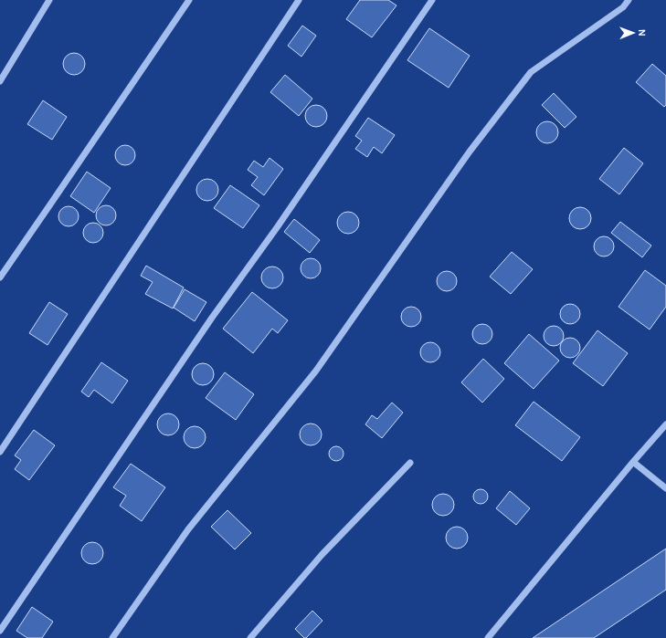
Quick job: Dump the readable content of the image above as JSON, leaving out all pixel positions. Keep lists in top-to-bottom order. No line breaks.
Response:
{"north":"right"}
